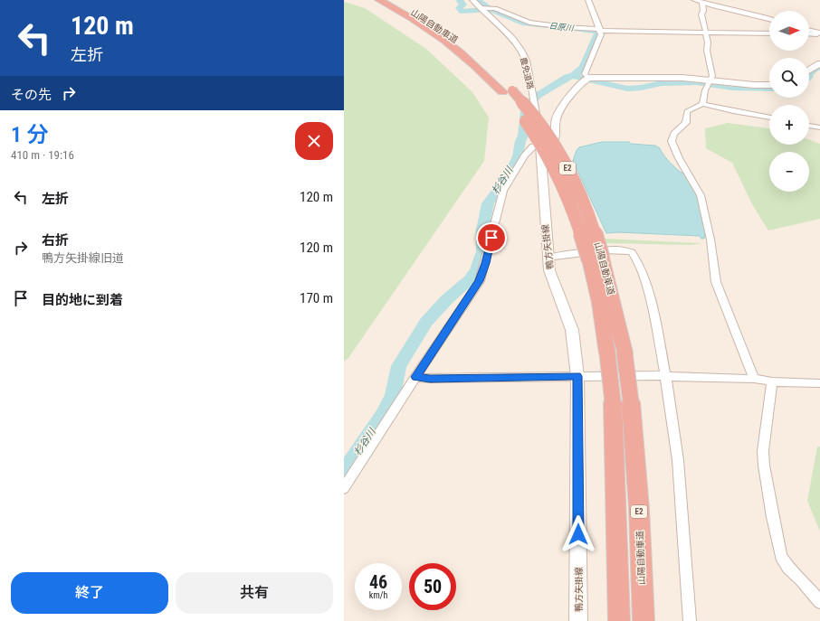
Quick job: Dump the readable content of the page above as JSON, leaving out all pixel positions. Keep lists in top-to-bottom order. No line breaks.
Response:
{"streets":{"highway":["山陽自動車道","E2"],"main road":["鴨方矢掛線"],"street":["農免道路"]},"crossings":[["農免道路","鴨方矢掛線"]],"water":["日原川","杉谷川"],"north":"right","page":{"turn":["120 m","左折"],"map_buttons":["+","−"],"then":"その先","heading":["1 分","410 m · 19:16"],"list":[{"name":"左折","value":"120 m"},{"name":"右折","note":"鴨方矢掛線旧道","value":"120 m"},{"name":"目的地に到着","value":"170 m"}],"speed":"46 km/h","limit":"50","buttons":["終了","共有"]}}
